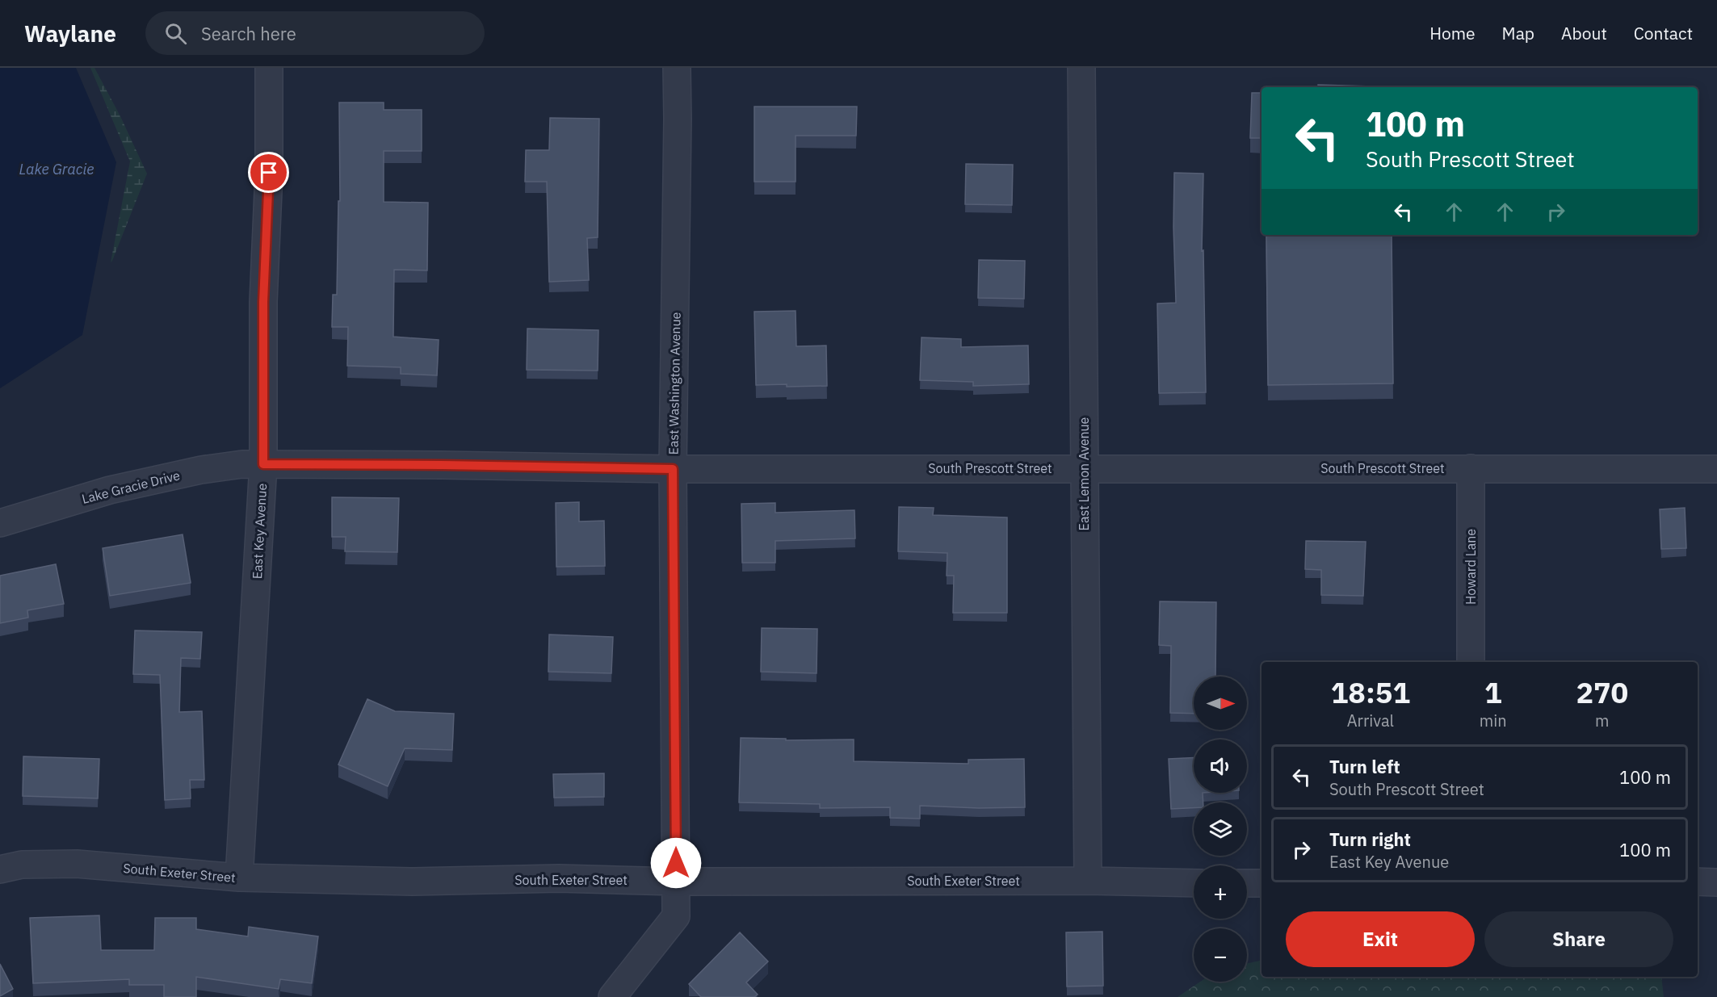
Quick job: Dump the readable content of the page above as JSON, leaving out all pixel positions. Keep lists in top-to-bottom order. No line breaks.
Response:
{"streets":{"street":["East Washington Avenue","South Prescott Street","East Lemon Avenue","Lake Gracie Drive","East Key Avenue","Howard Lane","South Exeter Street"]},"crossings":[["East Washington Avenue","South Prescott Street"],["East Washington Avenue","South Exeter Street"],["South Prescott Street","East Lemon Avenue"],["South Prescott Street","Lake Gracie Drive"],["South Prescott Street","East Key Avenue"],["South Prescott Street","Howard Lane"],["East Lemon Avenue","South Exeter Street"],["Lake Gracie Drive","East Key Avenue"],["East Key Avenue","South Exeter Street"]],"water":["Lake Gracie"],"north":"right","page":{"header":"Waylane","search":"Search here","nav":["Home","Map","About","Contact"],"turn":["100 m","South Prescott Street"],"eta":["18:51","Arrival","1","min","270","m"],"map_buttons":["+","−"],"list":[{"name":"Turn left","note":"South Prescott Street","value":"100 m"},{"name":"Turn right","note":"East Key Avenue","value":"100 m"}],"buttons":["Exit","Share"]}}
